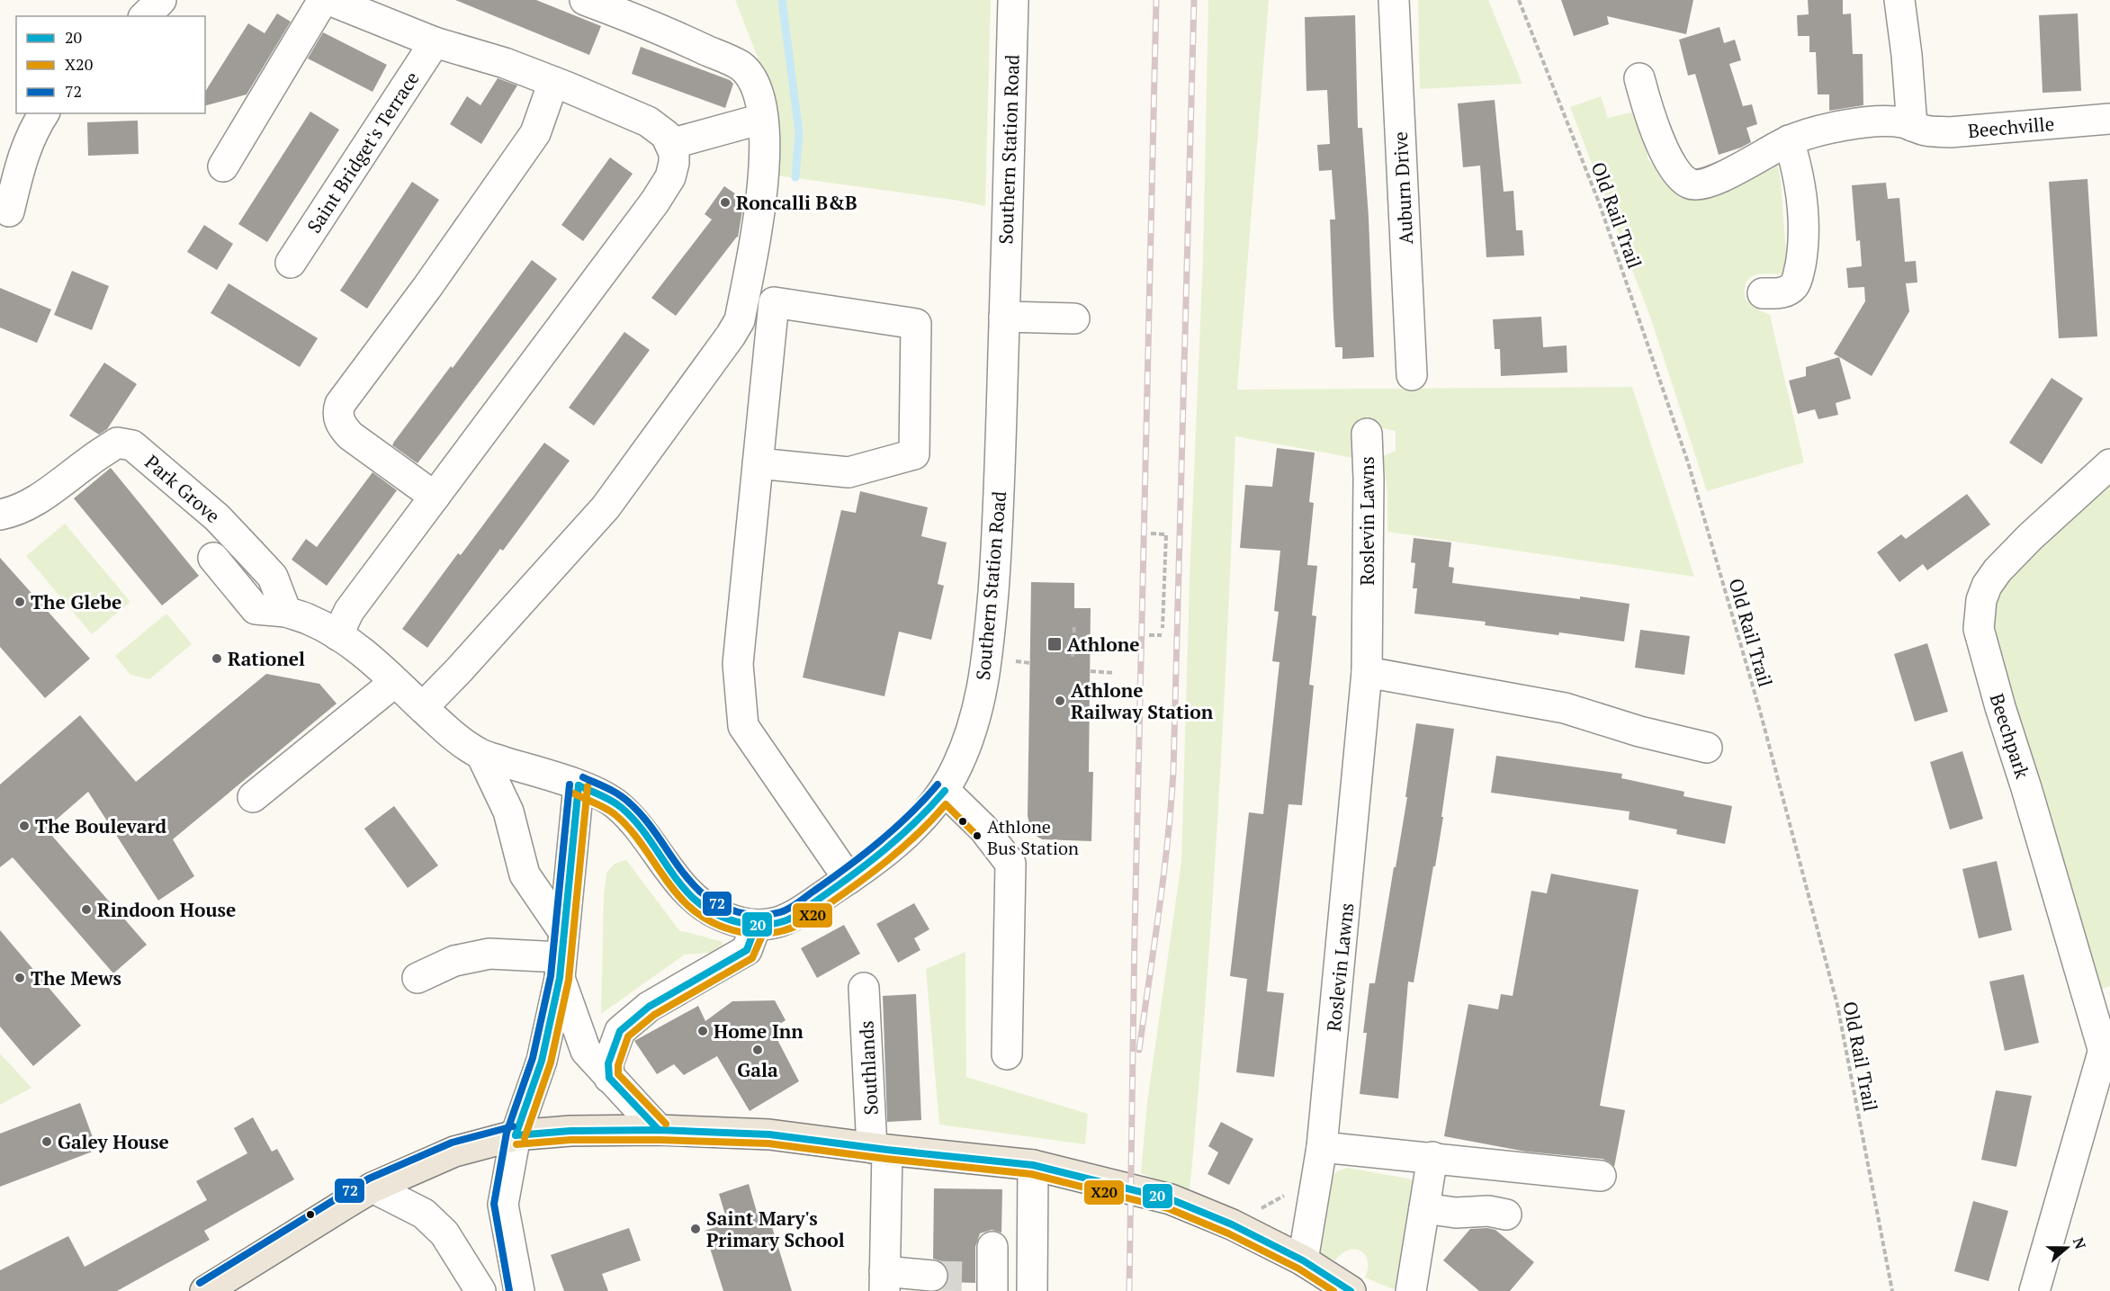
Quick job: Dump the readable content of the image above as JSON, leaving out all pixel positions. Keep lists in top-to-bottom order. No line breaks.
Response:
{"streets":{"street":["Beechville","Southern Station Road","Saint Bridget's Terrace","Auburn Drive","Park Grove","Roslevin Lawns","Beechpark","Southlands"],"path":["Old Rail Trail"]},"places":{"other":["Roncalli B&B","The Glebe","Rationel","Athlone Railway Station","The Boulevard","Athlone Bus Station","Rindoon House","The Mews","Home Inn","Gala","Galey House","Saint Mary's Primary School"],"transit":["Athlone"]},"lines":["transit line 72","transit line 20","transit line X20"],"legend":["20","X20","72"],"north":"right"}
